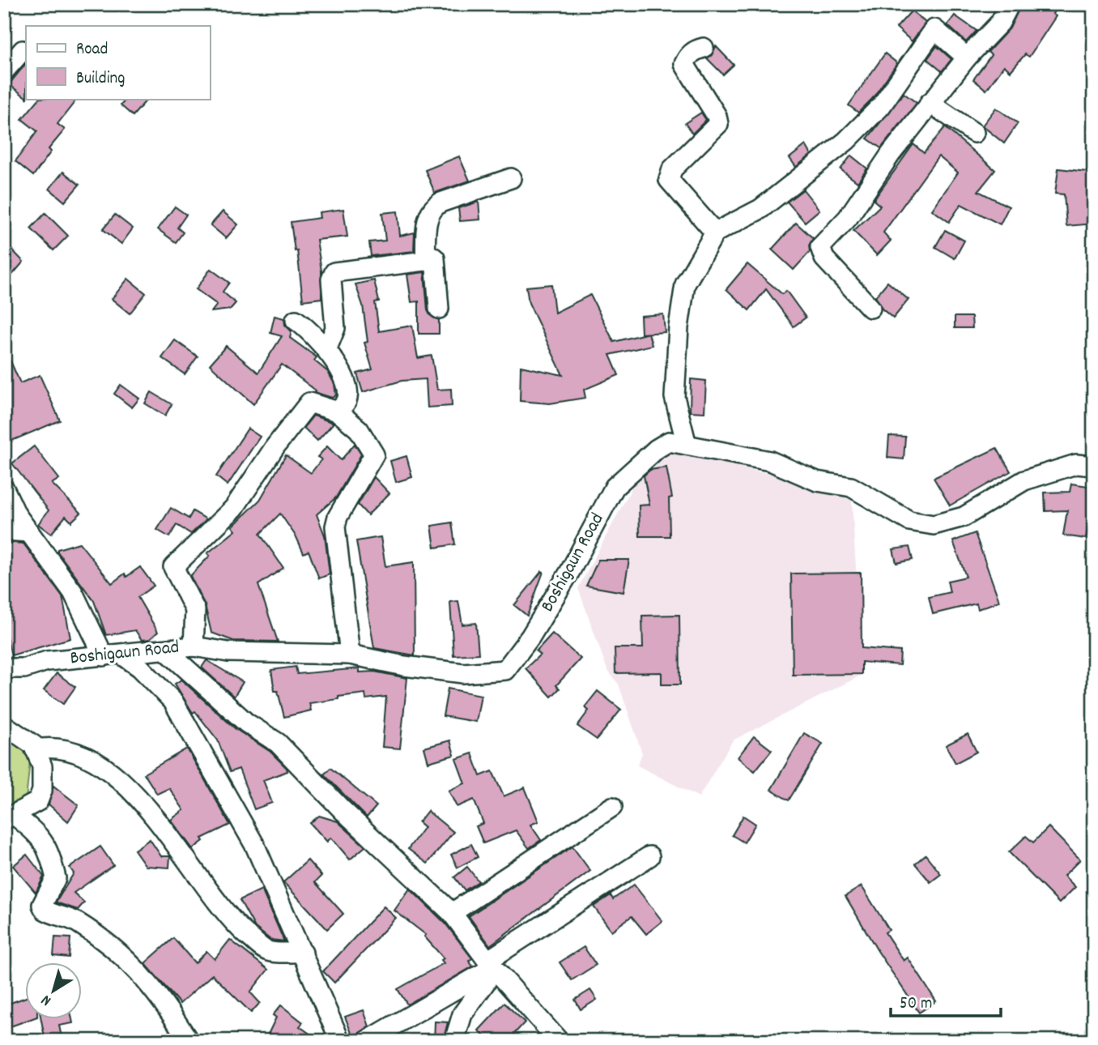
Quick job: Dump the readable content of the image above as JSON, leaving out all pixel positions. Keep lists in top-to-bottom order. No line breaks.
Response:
{"streets":{"street":["Boshigaun Road"]},"legend":["Road","Building"],"scale_bar":"50 m","north":"bottom left"}
